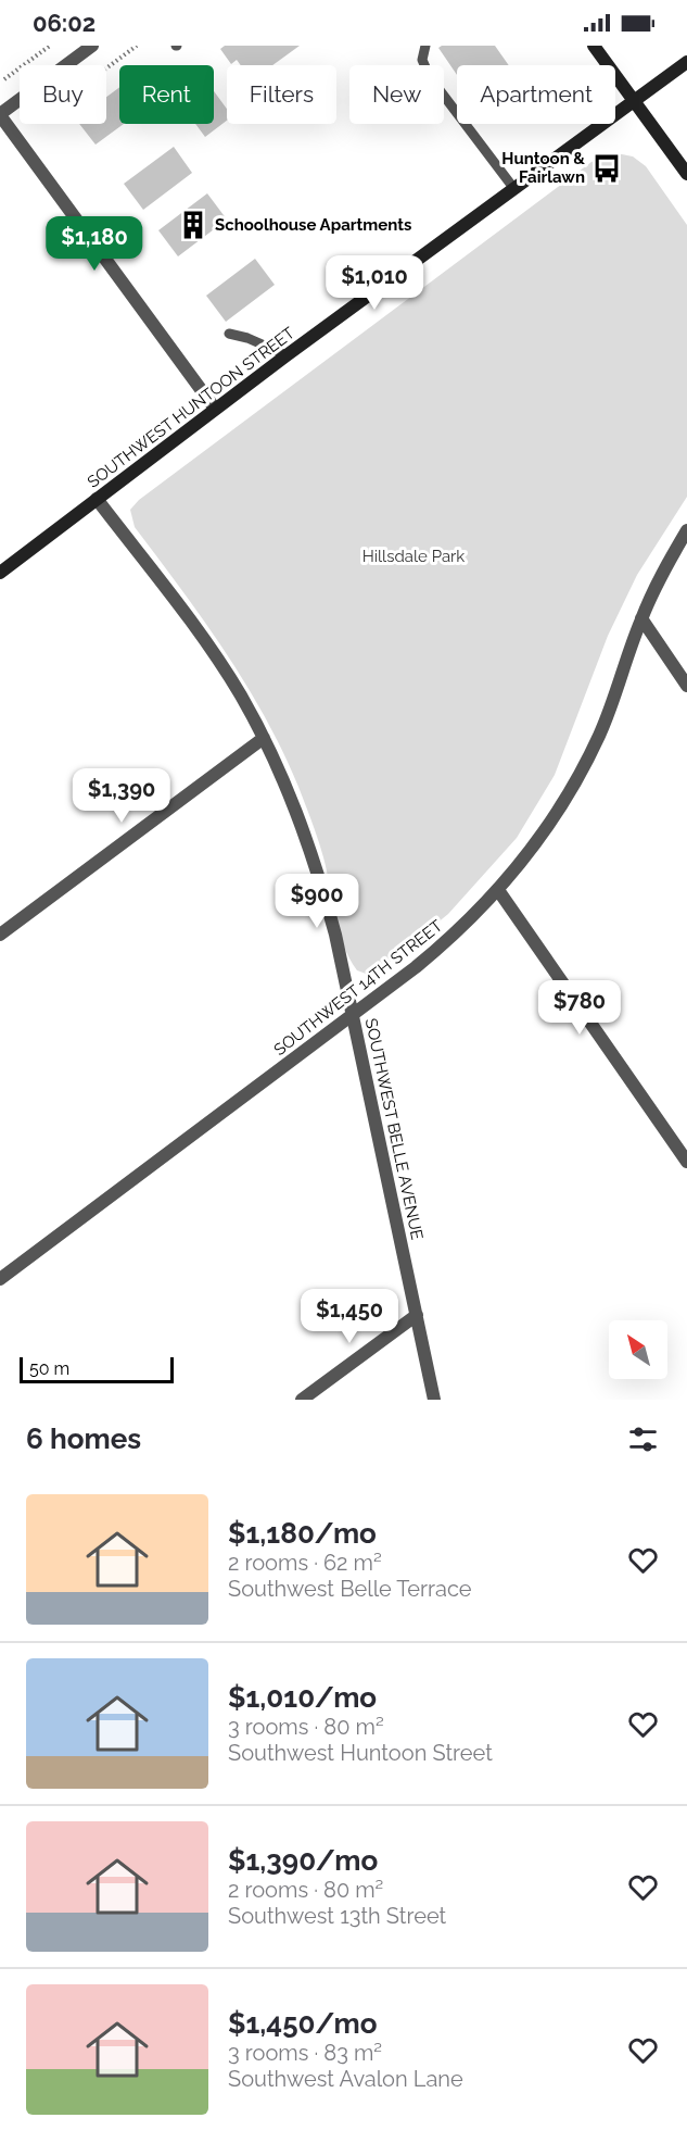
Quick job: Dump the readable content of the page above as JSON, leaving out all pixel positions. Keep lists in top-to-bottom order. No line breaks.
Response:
{"streets":{"main road":["SOUTHWEST HUNTOON STREET"],"street":["SOUTHWEST 14TH STREET","SOUTHWEST BELLE AVENUE"]},"crossings":[["SOUTHWEST HUNTOON STREET","SOUTHWEST BELLE AVENUE"],["SOUTHWEST 14TH STREET","SOUTHWEST BELLE AVENUE"]],"parks":["Hillsdale Park"],"places":{"bus stop":["Huntoon & Fairlawn"],"building":["Schoolhouse Apartments"]},"scale_bar":"50 m","north":"top left","page":{"status":"06:02","chip":["Buy","Rent","Filters","New","Apartment"],"price":["$1,180","$1,010","$1,390","$900","$780","$1,450"],"scale":"50 m","heading":"6 homes","list":[{"name":"$1,180/mo","note":"2 rooms · 62 m² · Southwest Belle Terrace"},{"name":"$1,010/mo","note":"3 rooms · 80 m² · Southwest Huntoon Street"},{"name":"$1,390/mo","note":"2 rooms · 80 m² · Southwest 13th Street"},{"name":"$1,450/mo","note":"3 rooms · 83 m² · Southwest Avalon Lane"}]}}
